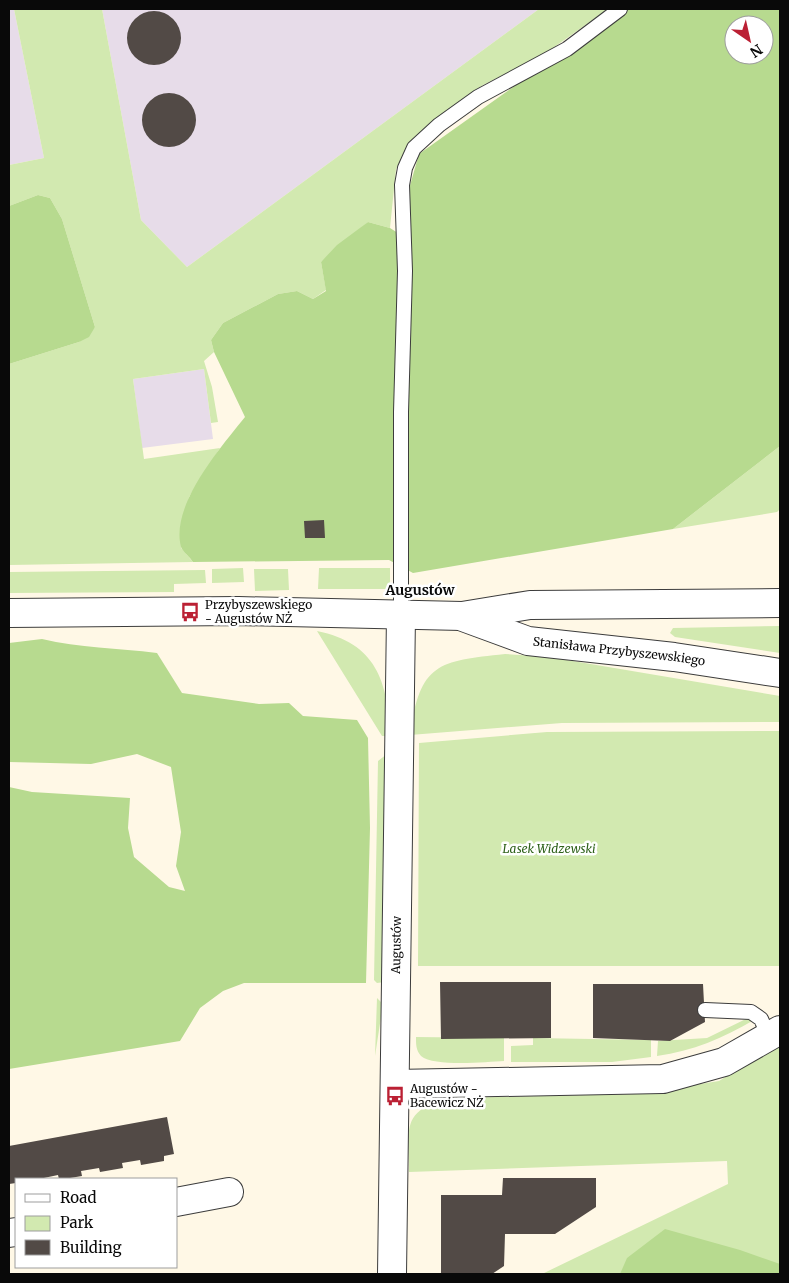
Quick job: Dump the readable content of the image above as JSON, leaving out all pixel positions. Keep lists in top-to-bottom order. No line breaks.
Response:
{"streets":{"street":["Stanisława Przybyszewskiego","Augustów"]},"crossings":[["Stanisława Przybyszewskiego","Augustów"]],"districts":["Augustów"],"parks":["Lasek Widzewski"],"places":{"bus stop":["Przybyszewskiego - Augustów NŻ","Augustów - Bacewicz NŻ"]},"legend":["Road","Park","Building"],"north":"bottom right"}
